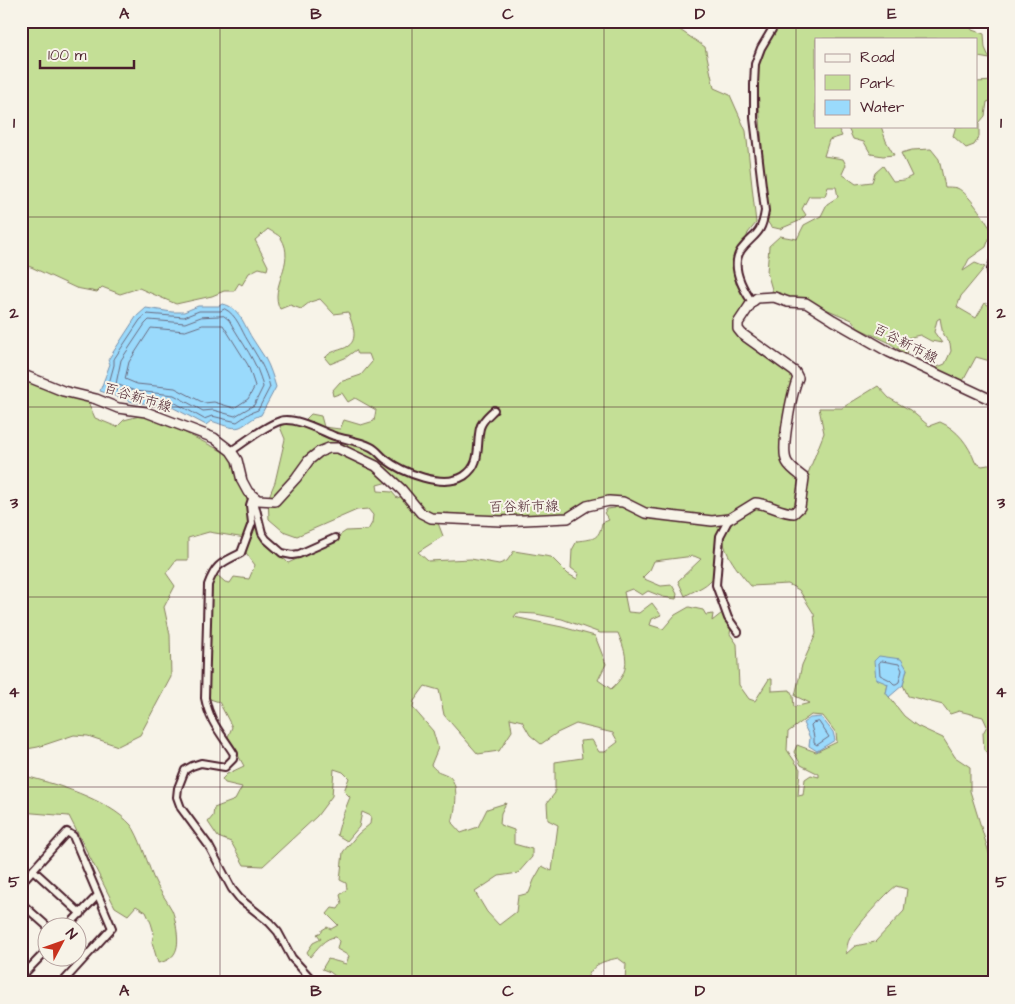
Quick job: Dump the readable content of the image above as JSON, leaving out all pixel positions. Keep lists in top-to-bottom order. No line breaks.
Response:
{"streets":{"main road":["百谷新市線"]},"legend":["Road","Park","Water"],"scale_bar":"100 m","north":"top right","grid":{"columns":["A","B","C","D","E"],"rows":["1","2","3","4","5"]}}
